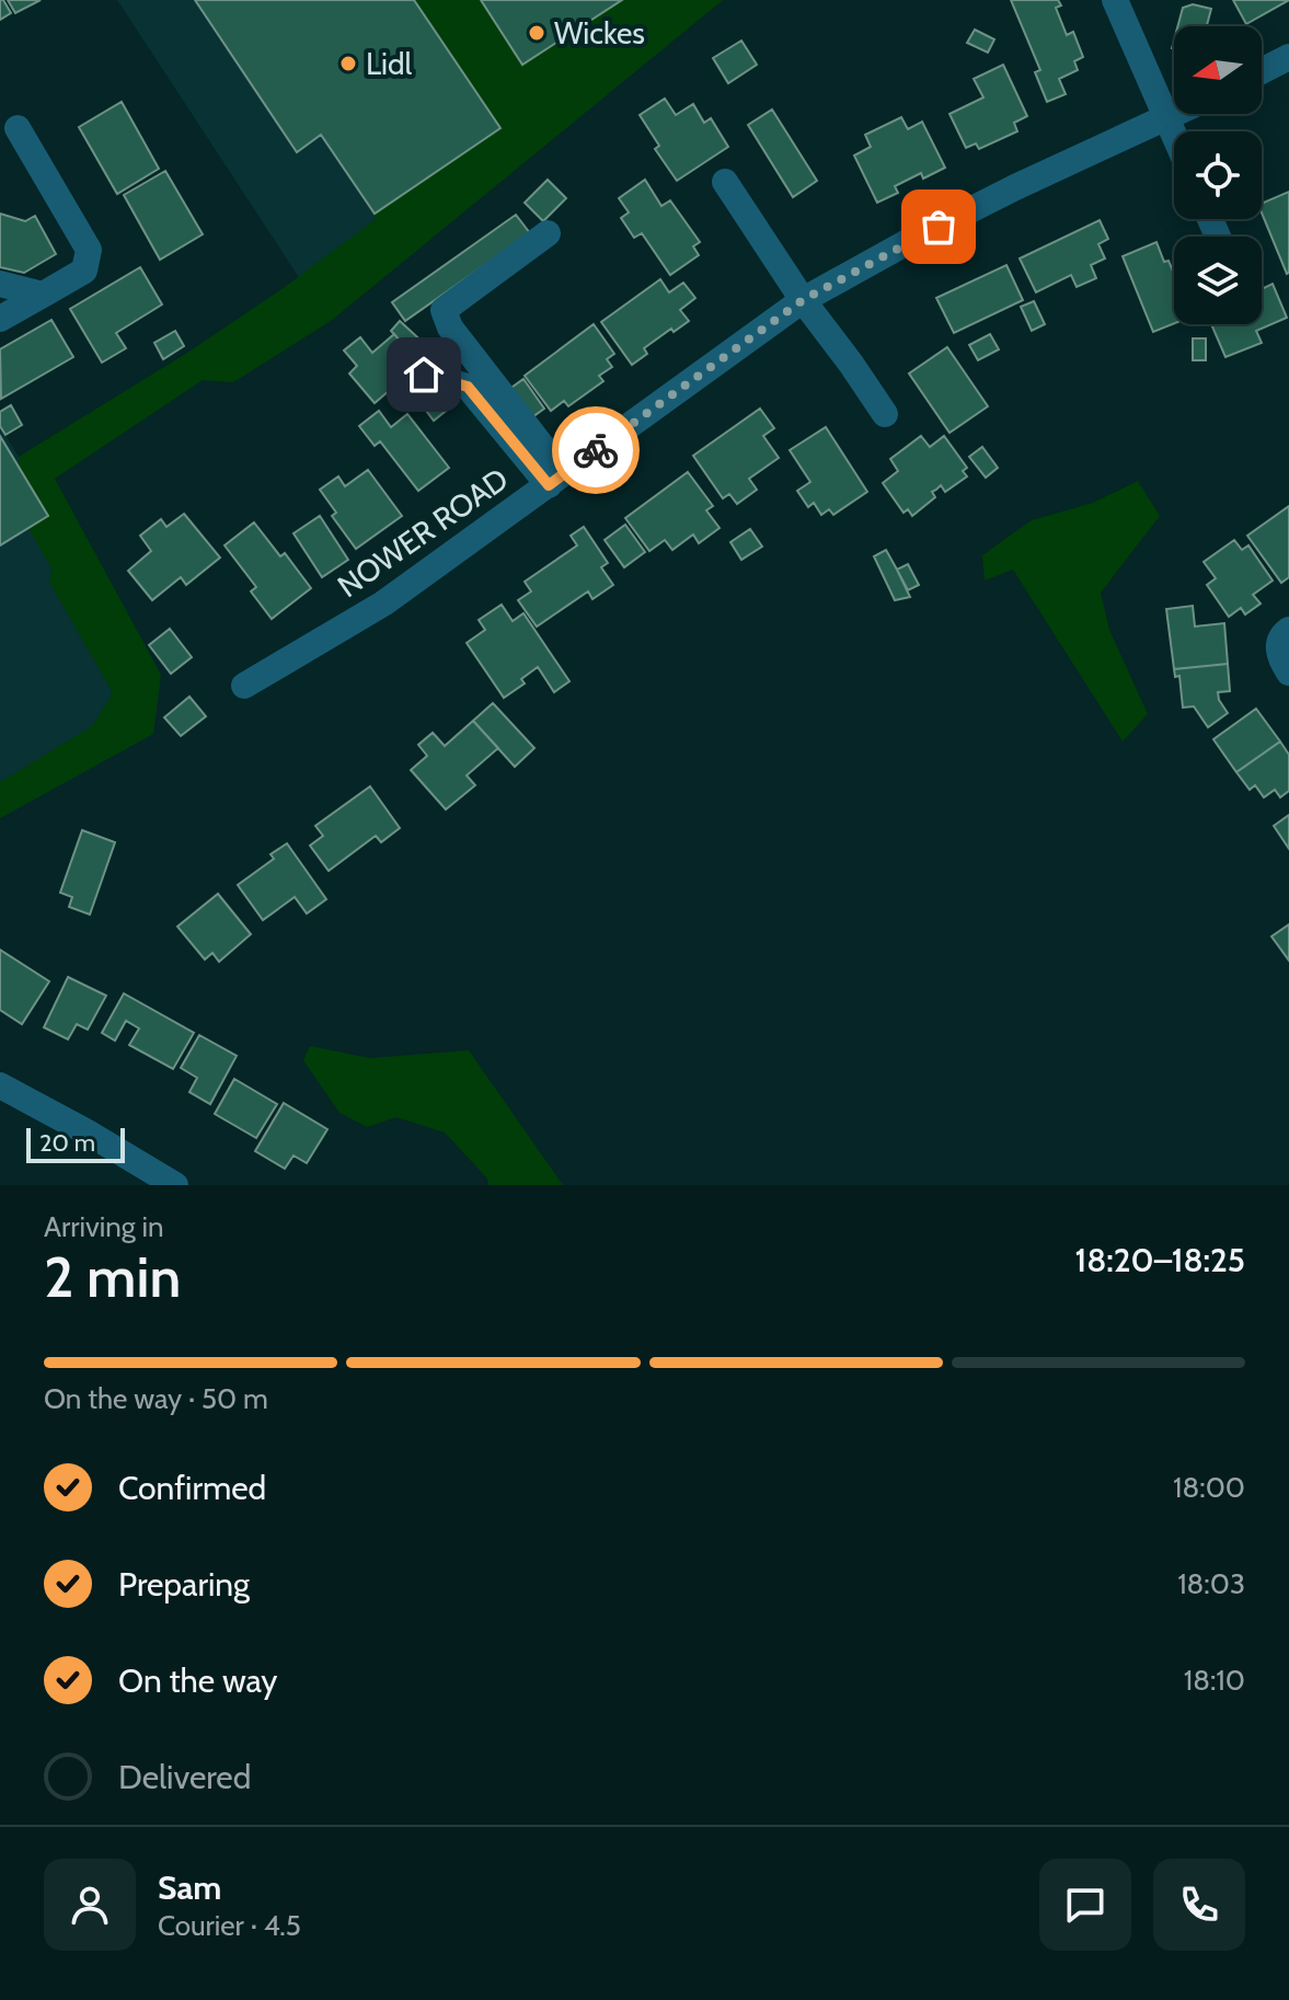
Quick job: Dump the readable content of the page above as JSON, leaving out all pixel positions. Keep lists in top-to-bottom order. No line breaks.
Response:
{"streets":{"street":["NOWER ROAD"]},"places":["Wickes","Lidl"],"scale_bar":"20 m","north":"left","page":{"scale":"20 m","heading":["2 min","Arriving in","18:20–18:25"],"panel":["Sam","Courier · 4.5"],"bar":"On the way · 50 m","list":[["Confirmed","18:00"],["Preparing","18:03"],["On the way","18:10"],"Delivered"]}}
